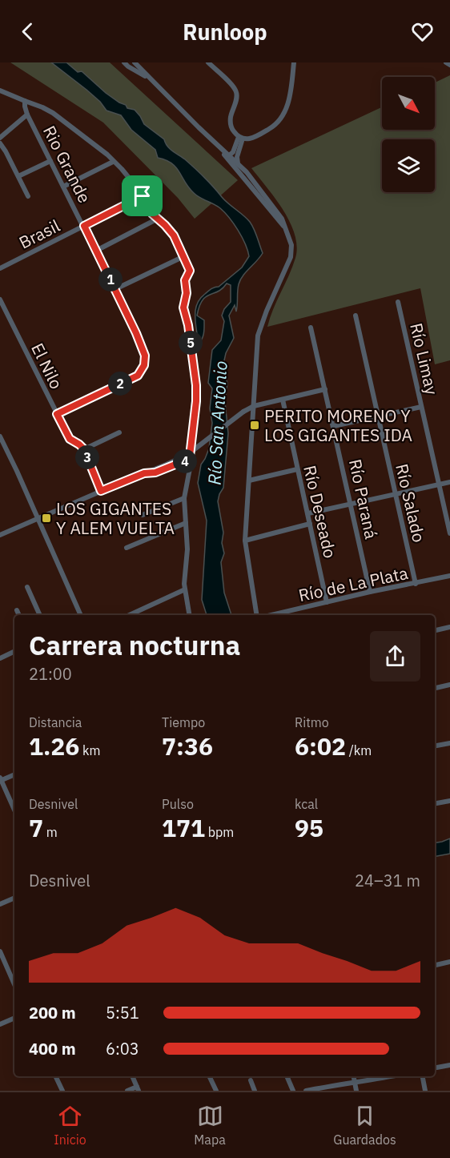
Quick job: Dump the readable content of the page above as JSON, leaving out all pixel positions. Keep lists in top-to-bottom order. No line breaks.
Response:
{"streets":{"street":["Rio Grande","Brasil","Río Limay","El Nilo","Río Paraná","Río Salado","Río Deseado","Río de La Plata"]},"crossings":[["Rio Grande","Brasil"],["Rio Grande","El Nilo"],["Río Paraná","Río de La Plata"],["Río Salado","Río de La Plata"],["Río Deseado","Río de La Plata"]],"water":["Río San Antonio"],"places":{"transit":["PERITO MORENO Y LOS GIGANTES IDA","LOS GIGANTES Y ALEM VUELTA"]},"north":"bottom right","page":{"header":"Runloop","pins":["1","5","2","3","4"],"heading":["Carrera nocturna","21:00"],"stats":[["Distancia","1.26 km"],["Tiempo","7:36"],["Ritmo","6:02 /km"],["Desnivel","7 m"],["Pulso","171 bpm"],["kcal","95"]],"chart":["Desnivel","24–31 m"],"list":[{"name":"200 m","note":"5:51"},{"name":"400 m","note":"6:03"}],"tabs":["Inicio","Mapa","Guardados"]}}
